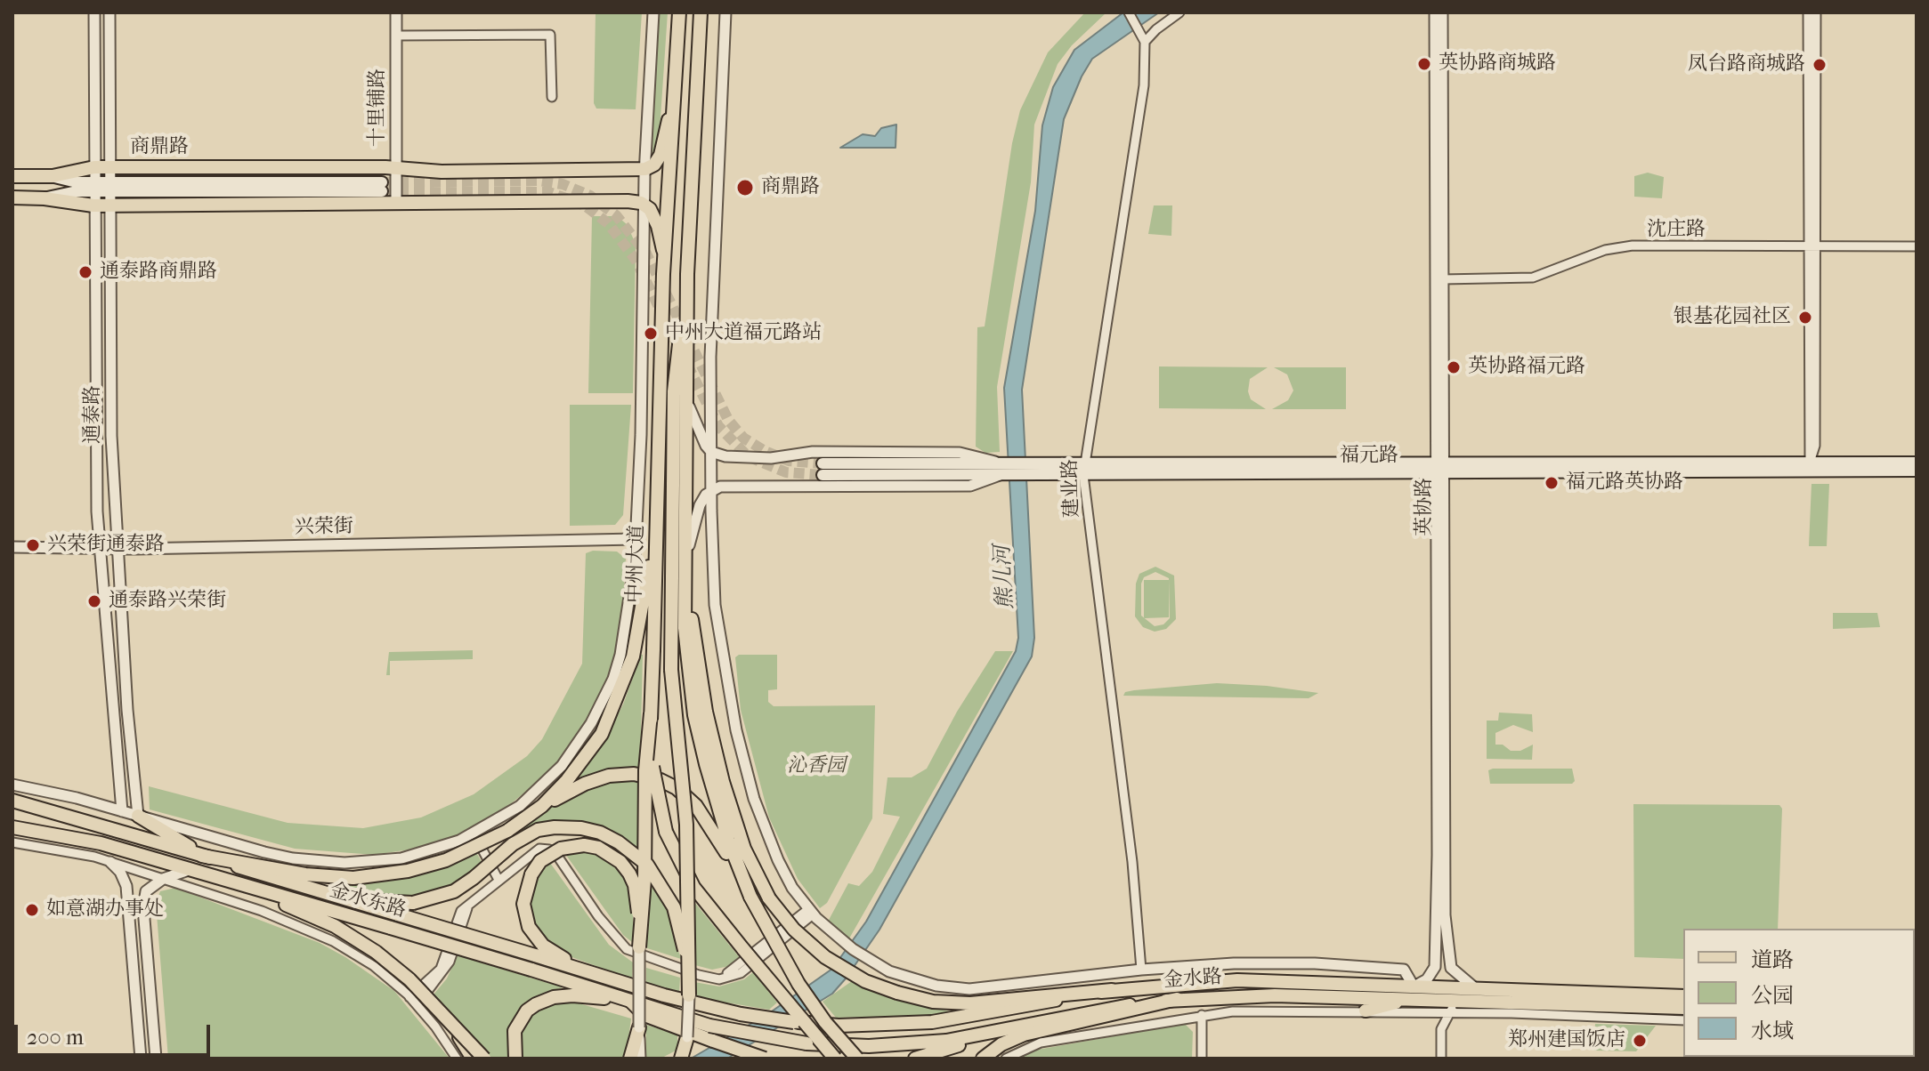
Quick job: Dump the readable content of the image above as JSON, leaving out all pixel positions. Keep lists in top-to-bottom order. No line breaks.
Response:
{"streets":{"main road":["商鼎路","福元路","中州大道","金水东路","金水路"],"street":["十里铺路","沈庄路","通泰路","建业路","英协路","兴荣街"]},"crossings":[["十里铺路","商鼎路"],["商鼎路","通泰路"],["沈庄路","英协路"],["通泰路","兴荣街"],["福元路","建业路"],["福元路","英协路"],["英协路","金水路"],["金水东路","金水路"]],"water":["熊儿河"],"parks":["沁香园"],"places":["英协路商城路","凤台路商城路","商鼎路","通泰路商鼎路","银基花园社区","中州大道福元路站","英协路福元路","福元路英协路","兴荣街通泰路","通泰路兴荣街","如意湖办事处","郑州建国饭店"],"legend":["道路","公园","水域"],"scale_bar":"200 m"}
